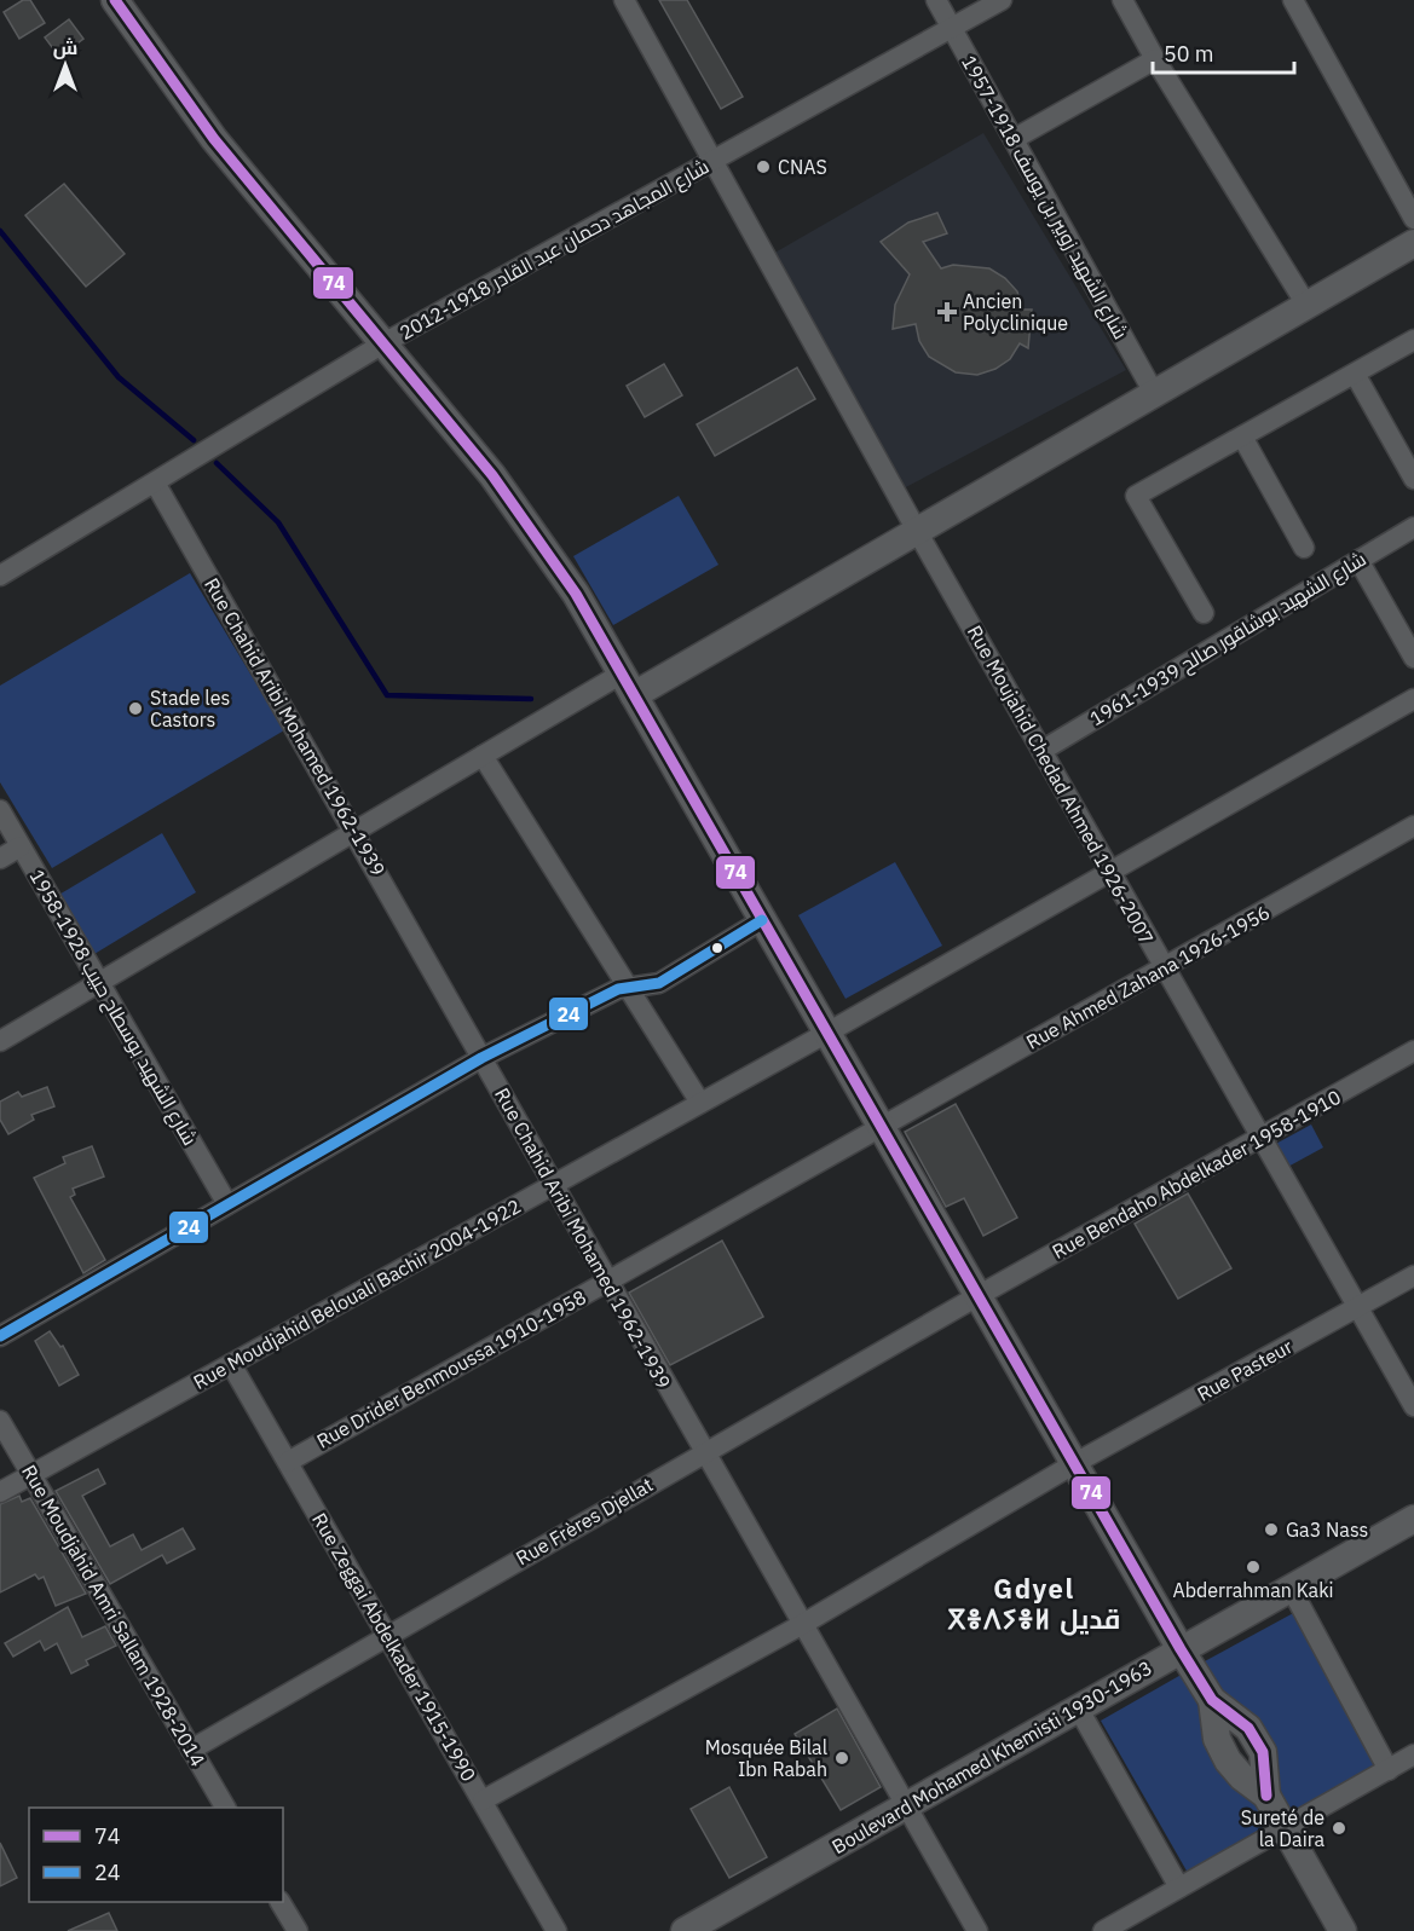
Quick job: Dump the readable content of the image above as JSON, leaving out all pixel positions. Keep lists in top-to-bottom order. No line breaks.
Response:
{"streets":{"main road":["Boulevard Mohamed Khemisti 1930-1963"],"street":["شارع الشهيد زوبير بن يوسف 1918-1957","شارع المجاهد دحمان عبد القادر 1918-2012","شارع الشهيد بوشاقور صالح 1939-1961","Rue Chahid Aribi Mohamed 1962-1939","Rue Moujahid Chedad Ahmed 1926-2007","Rue Ahmed Zahana 1926-1956","شارع الشهيد بوسطاح حبيب 1928-1958","Rue Bendaho Abdelkader 1958-1910","Rue Moudjahid Belouali Bachir 2004-1922","Rue Drider Benmoussa 1910-1958","Rue Pasteur","Rue Frères Djellat","Rue Moudjahid Amri Sallam 1928-2014","Rue Zeggai Abdelkader 1915-1990"]},"crossings":[["شارع الشهيد زوبير بن يوسف 1918-1957","شارع المجاهد دحمان عبد القادر 1918-2012"],["شارع المجاهد دحمان عبد القادر 1918-2012","Rue Chahid Aribi Mohamed 1962-1939"],["شارع المجاهد دحمان عبد القادر 1918-2012","Rue Moujahid Chedad Ahmed 1926-2007"],["شارع الشهيد بوشاقور صالح 1939-1961","Rue Moujahid Chedad Ahmed 1926-2007"],["Rue Chahid Aribi Mohamed 1962-1939","Rue Moudjahid Belouali Bachir 2004-1922"],["Rue Chahid Aribi Mohamed 1962-1939","Rue Drider Benmoussa 1910-1958"],["Rue Chahid Aribi Mohamed 1962-1939","Rue Pasteur"],["Rue Chahid Aribi Mohamed 1962-1939","Rue Frères Djellat"],["Rue Chahid Aribi Mohamed 1962-1939","Boulevard Mohamed Khemisti 1930-1963"],["Rue Moujahid Chedad Ahmed 1926-2007","Rue Ahmed Zahana 1926-1956"],["Rue Moujahid Chedad Ahmed 1926-2007","Rue Bendaho Abdelkader 1958-1910"],["Rue Moujahid Chedad Ahmed 1926-2007","Rue Moudjahid Belouali Bachir 2004-1922"],["Rue Moujahid Chedad Ahmed 1926-2007","Rue Pasteur"],["Rue Ahmed Zahana 1926-1956","Rue Drider Benmoussa 1910-1958"],["Rue Bendaho Abdelkader 1958-1910","Rue Frères Djellat"],["Rue Moudjahid Belouali Bachir 2004-1922","Rue Moudjahid Amri Sallam 1928-2014"],["Rue Moudjahid Belouali Bachir 2004-1922","Rue Zeggai Abdelkader 1915-1990"],["Rue Drider Benmoussa 1910-1958","Rue Zeggai Abdelkader 1915-1990"],["Rue Pasteur","Rue Zeggai Abdelkader 1915-1990"],["Rue Frères Djellat","Rue Moudjahid Amri Sallam 1928-2014"],["Rue Frères Djellat","Rue Zeggai Abdelkader 1915-1990"]],"districts":["Gdyel ⴳⴻⴷⵢⴻⵍ قديل"],"places":{"other":["CNAS","Stade les Castors","Ga3 Nass","Abderrahman Kaki","Mosquée Bilal Ibn Rabah","Sureté de la Daira"],"health":["Ancien Polyclinique"]},"lines":["transit line 74","transit line 24"],"legend":["74","24"],"scale_bar":"50 m","north":"top"}
